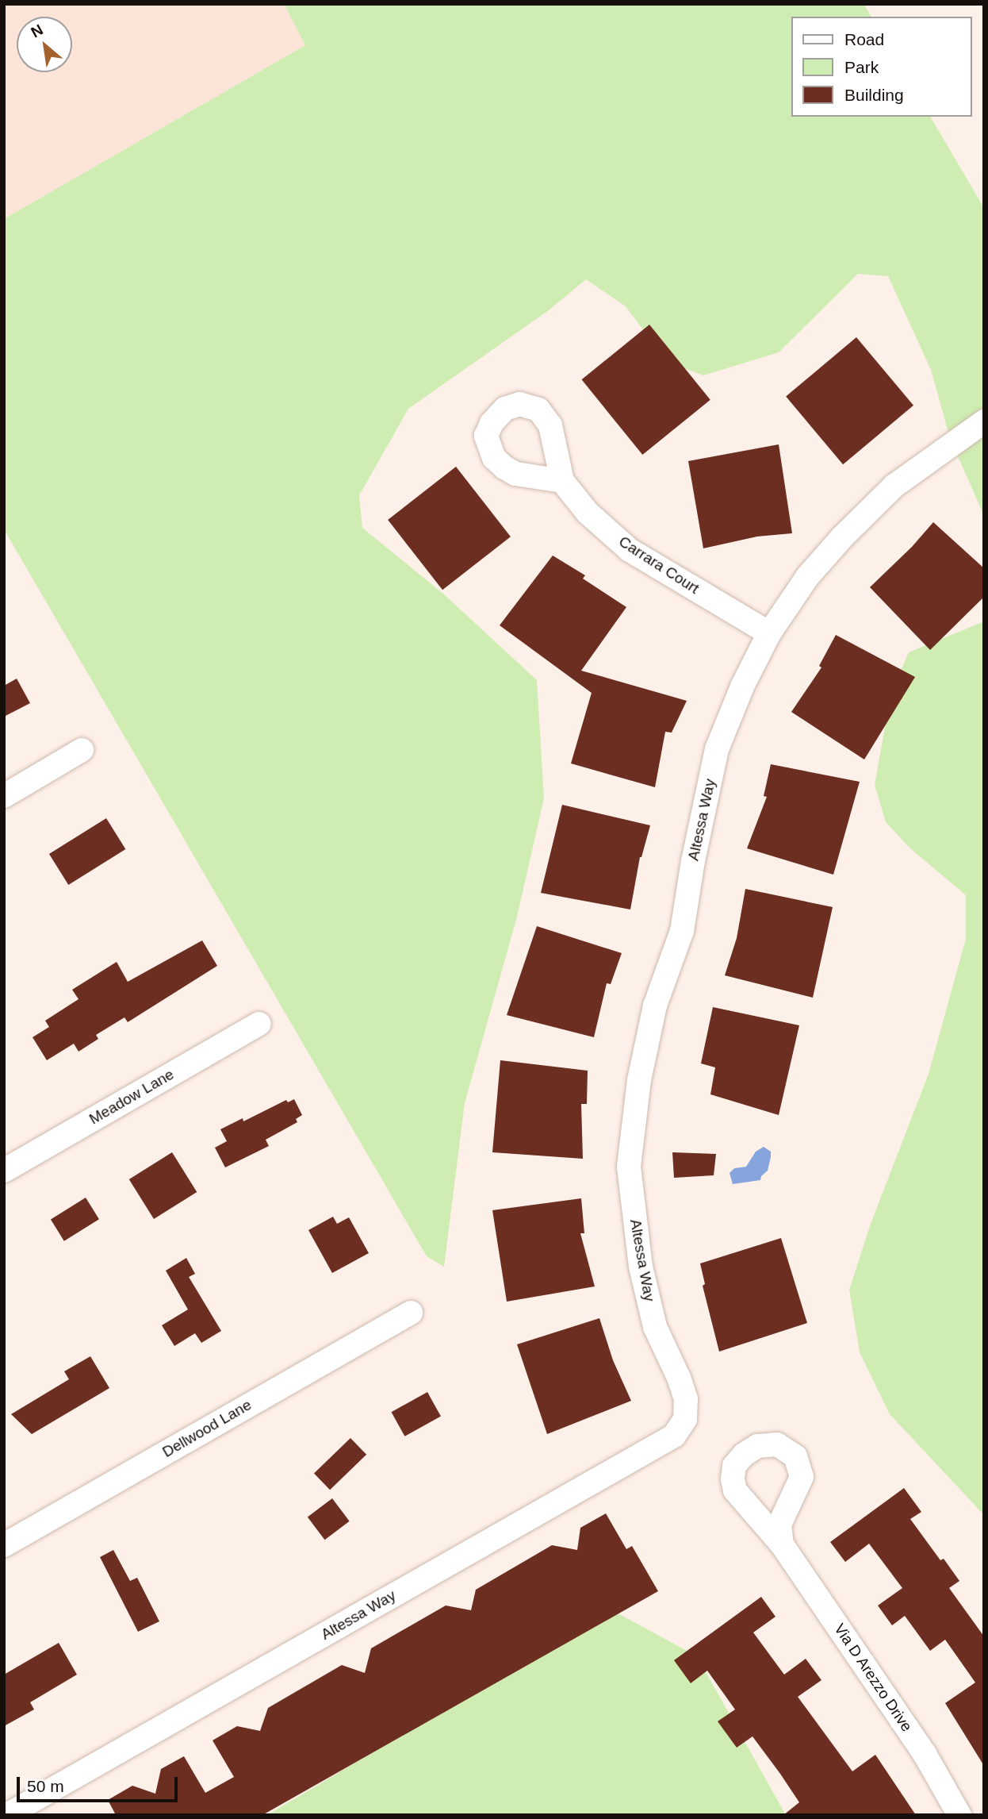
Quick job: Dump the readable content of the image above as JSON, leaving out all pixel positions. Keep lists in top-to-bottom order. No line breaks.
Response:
{"streets":{"street":["Carrara Court","Altessa Way","Meadow Lane","Dellwood Lane","Via D Arezzo Drive"]},"crossings":[["Carrara Court","Altessa Way"]],"legend":["Road","Park","Building"],"scale_bar":"50 m","north":"top left"}
